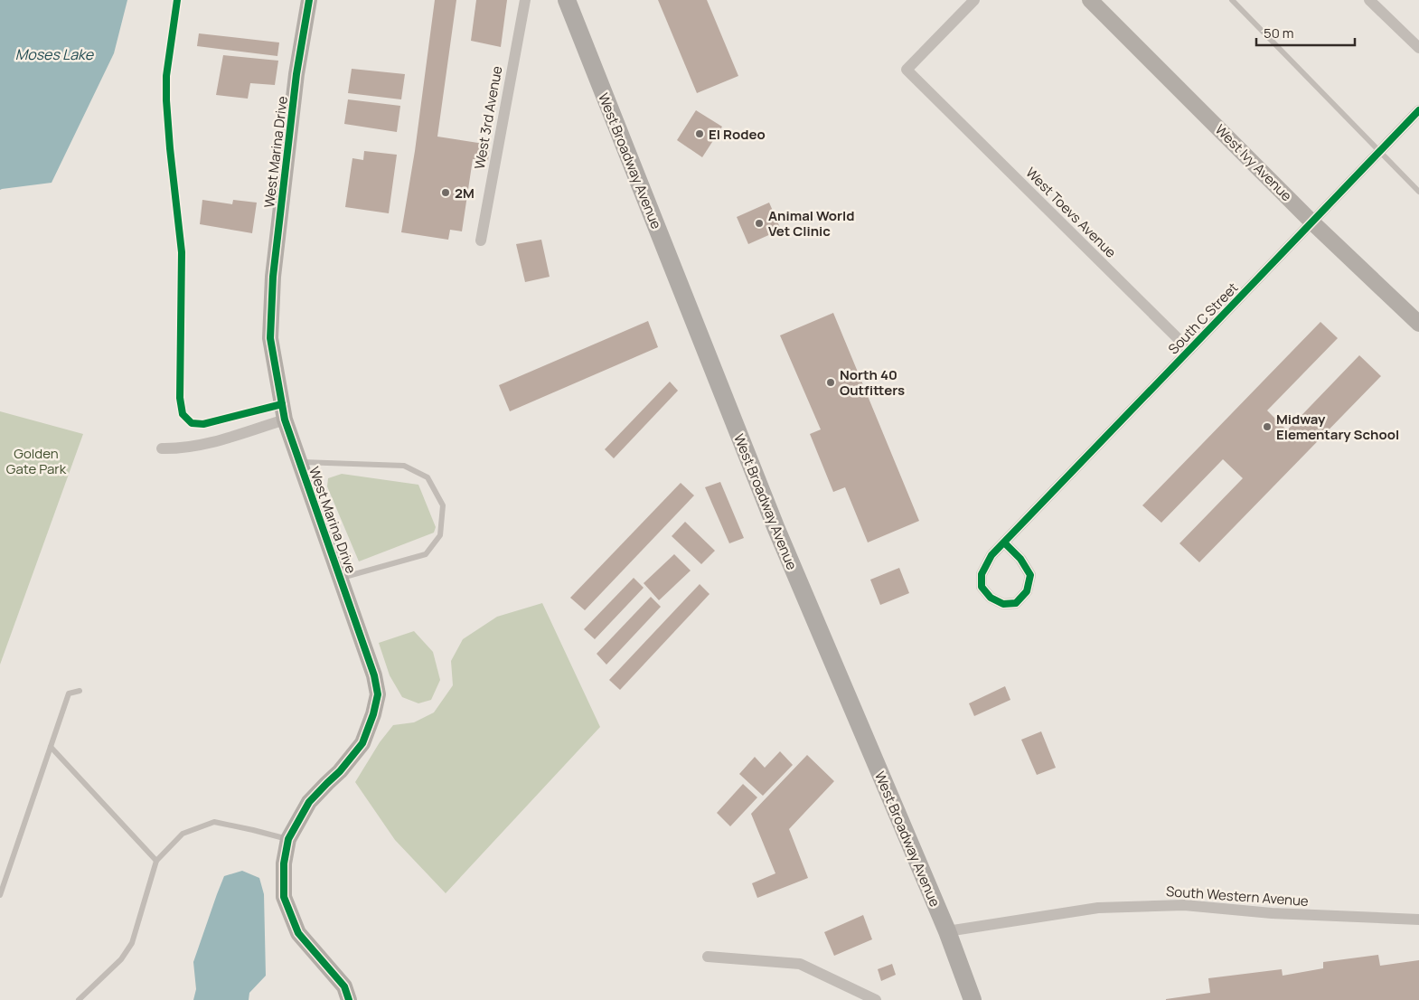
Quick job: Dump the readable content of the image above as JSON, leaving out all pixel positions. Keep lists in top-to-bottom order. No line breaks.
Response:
{"streets":{"main road":["West Broadway Avenue"],"street":["West 3rd Avenue","West Marina Drive","West Ivy Avenue","West Toevs Avenue","South C Street","South Western Avenue"]},"crossings":[["West Broadway Avenue","South Western Avenue"],["West Ivy Avenue","South C Street"],["West Toevs Avenue","South C Street"]],"water":["Moses Lake"],"parks":["Golden Gate Park"],"places":["El Rodeo","2M","Animal World Vet Clinic","North 40 Outfitters","Midway Elementary School"],"scale_bar":"50 m"}
